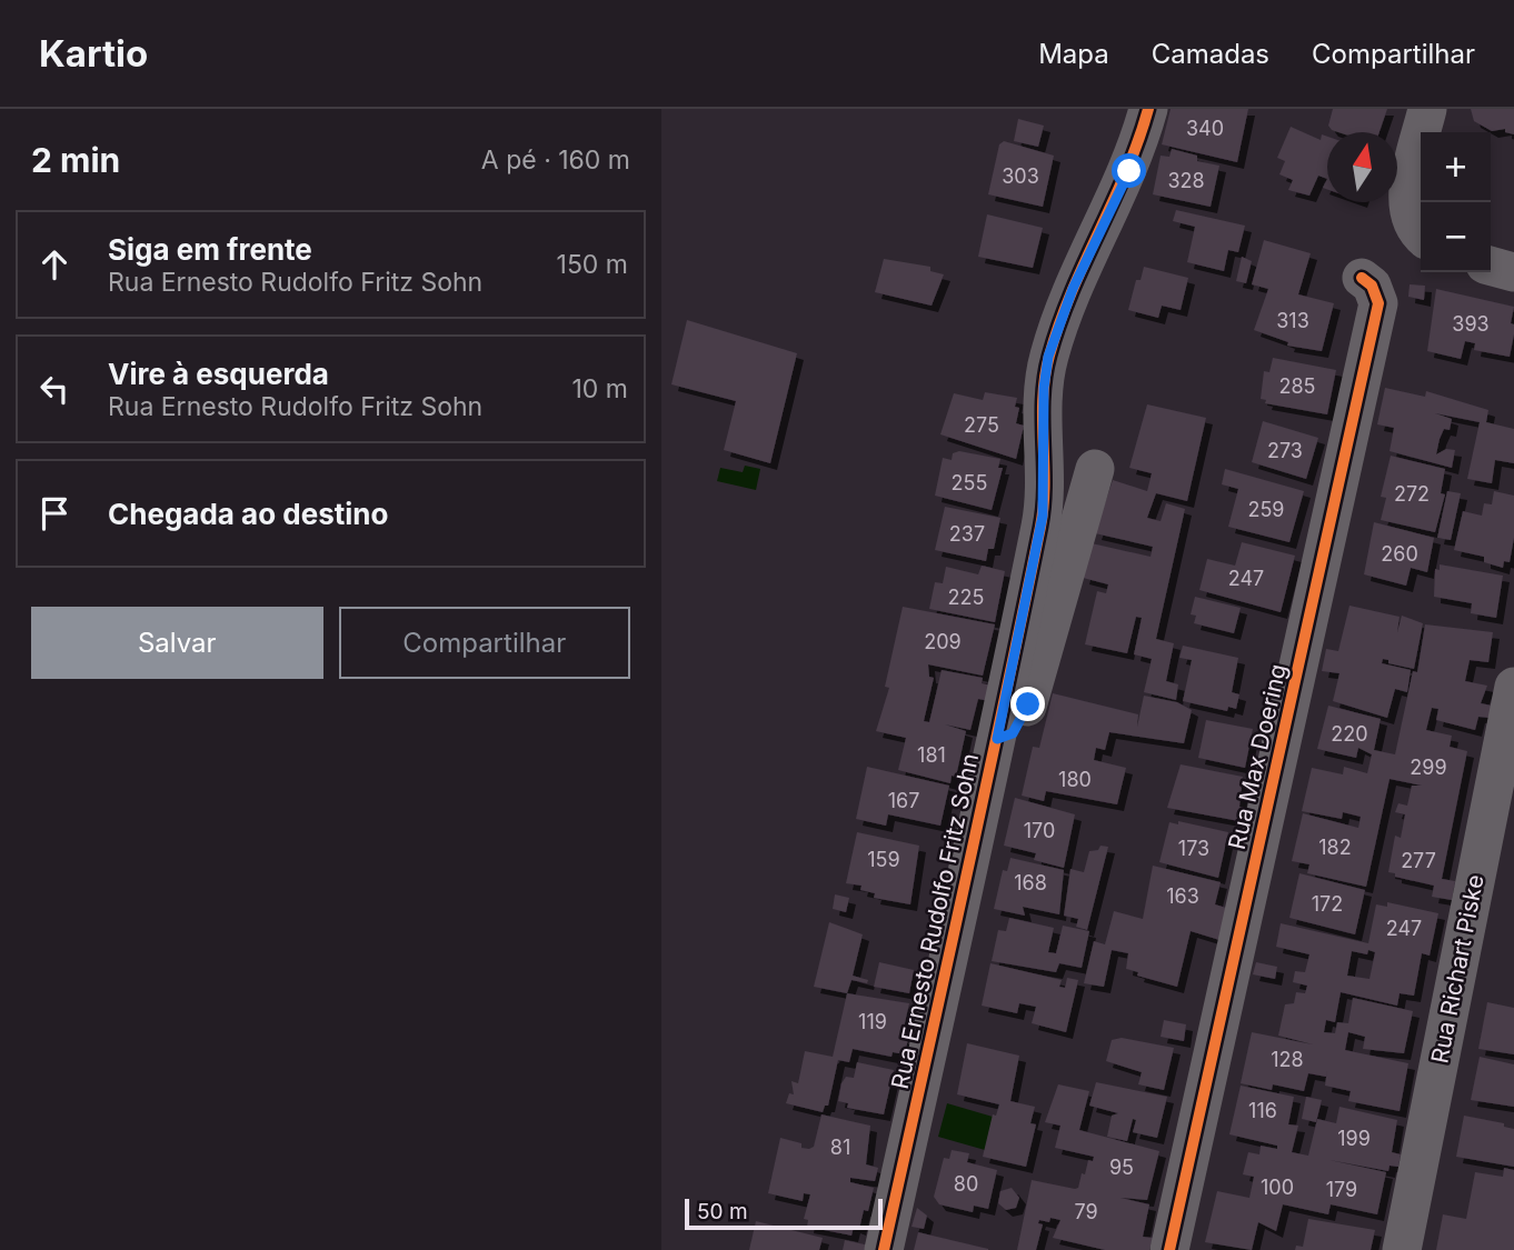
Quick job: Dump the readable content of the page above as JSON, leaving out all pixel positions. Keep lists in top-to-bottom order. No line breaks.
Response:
{"streets":{"street":["Rua Max Doering","Rua Ernesto Rudolfo Fritz Sohn","Rua Richart Piske"]},"house_numbers":["340","303","328","313","393","285","275","273","255","272","259","237","260","247","225","209","220","181","299","180","167","170","182","173","159","277","168","163","172","247","119","128","116","199","81","95","80","100","179","79"],"scale_bar":"50 m","north":"top","page":{"header":"Kartio","nav":["Mapa","Camadas","Compartilhar"],"heading":["2 min","A pé · 160 m"],"map_buttons":["+","−"],"list":[["Siga em frente","Rua Ernesto Rudolfo Fritz Sohn","150 m"],["Vire à esquerda","Rua Ernesto Rudolfo Fritz Sohn","10 m"],"Chegada ao destino"],"buttons":["Salvar","Compartilhar"],"scale":"50 m"}}
